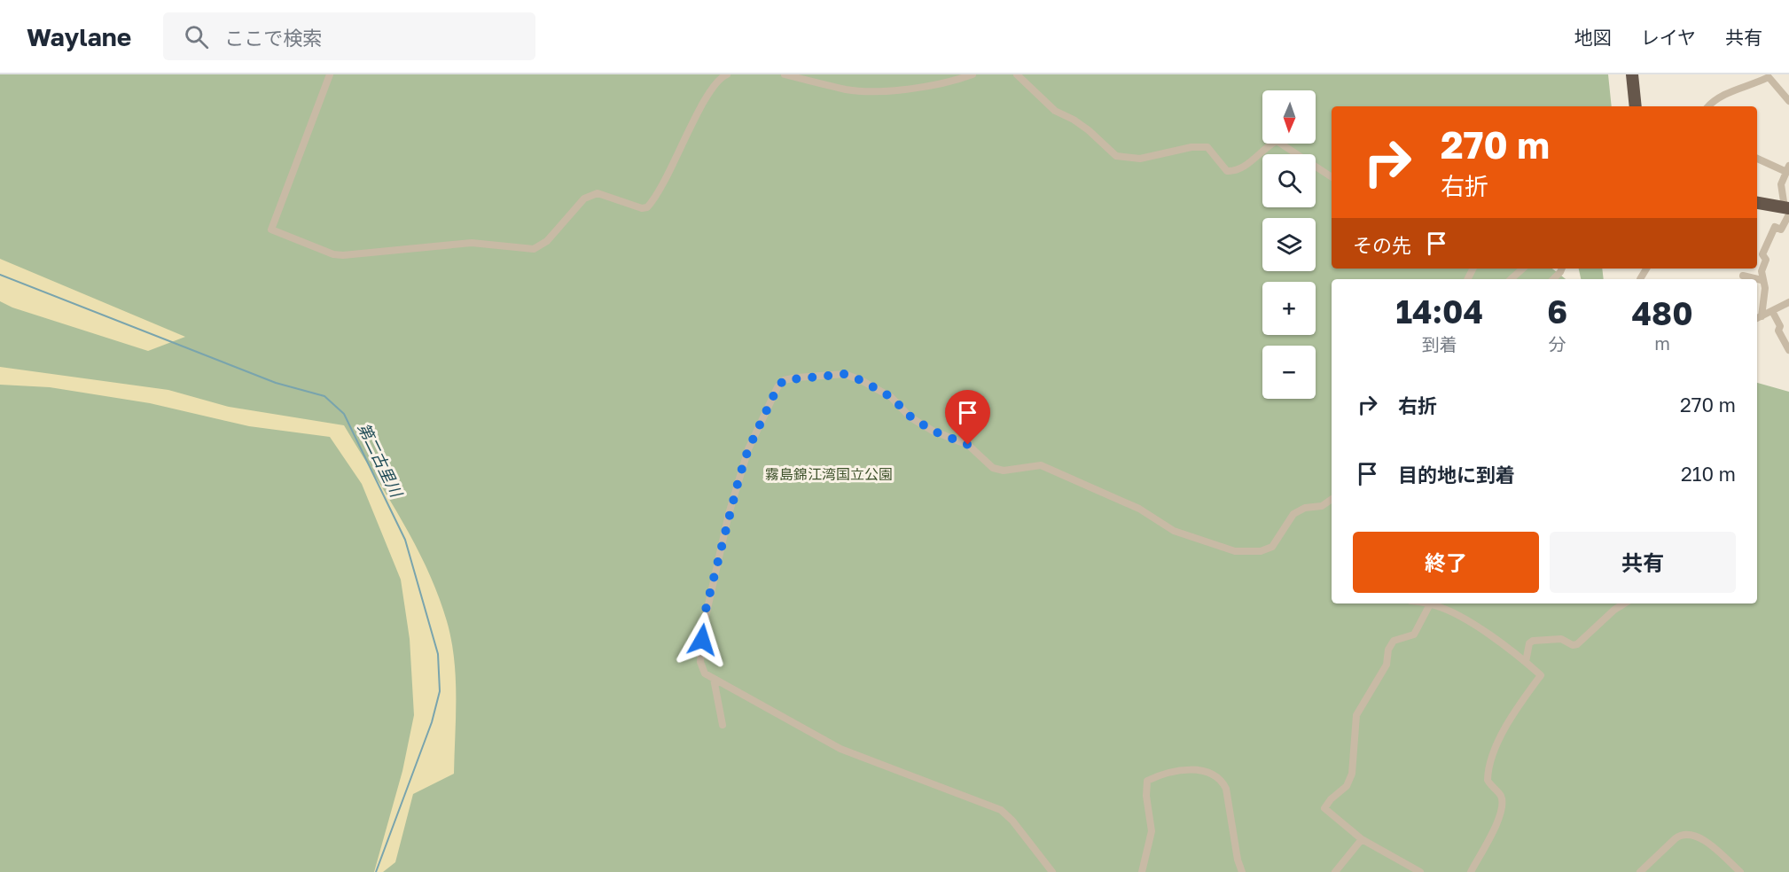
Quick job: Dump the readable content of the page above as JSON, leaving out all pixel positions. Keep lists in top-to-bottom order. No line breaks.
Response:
{"water":["第二古里川"],"parks":["霧島錦江湾国立公園"],"north":"bottom","page":{"header":"Waylane","search":"ここで検索","nav":["地図","レイヤ","共有"],"map_buttons":["+","−"],"turn":["270 m","右折"],"then":"その先","eta":["14:04","到着","6","分","480","m"],"list":[{"name":"右折","value":"270 m"},{"name":"目的地に到着","value":"210 m"}],"buttons":["終了","共有"]}}
